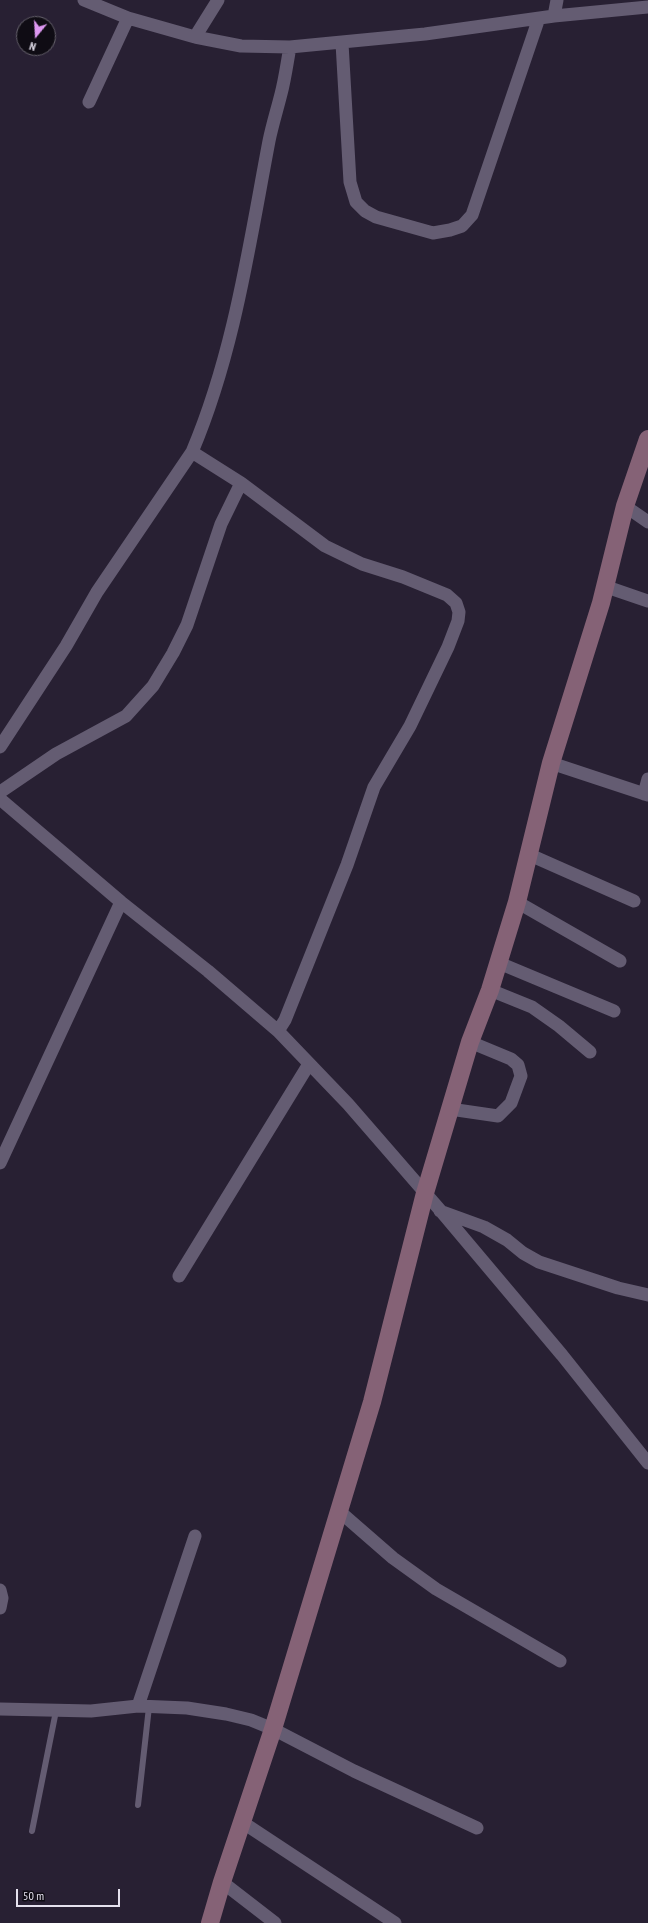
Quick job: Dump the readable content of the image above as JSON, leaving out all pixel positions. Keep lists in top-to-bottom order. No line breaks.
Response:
{"scale_bar":"50 m","north":"bottom"}
